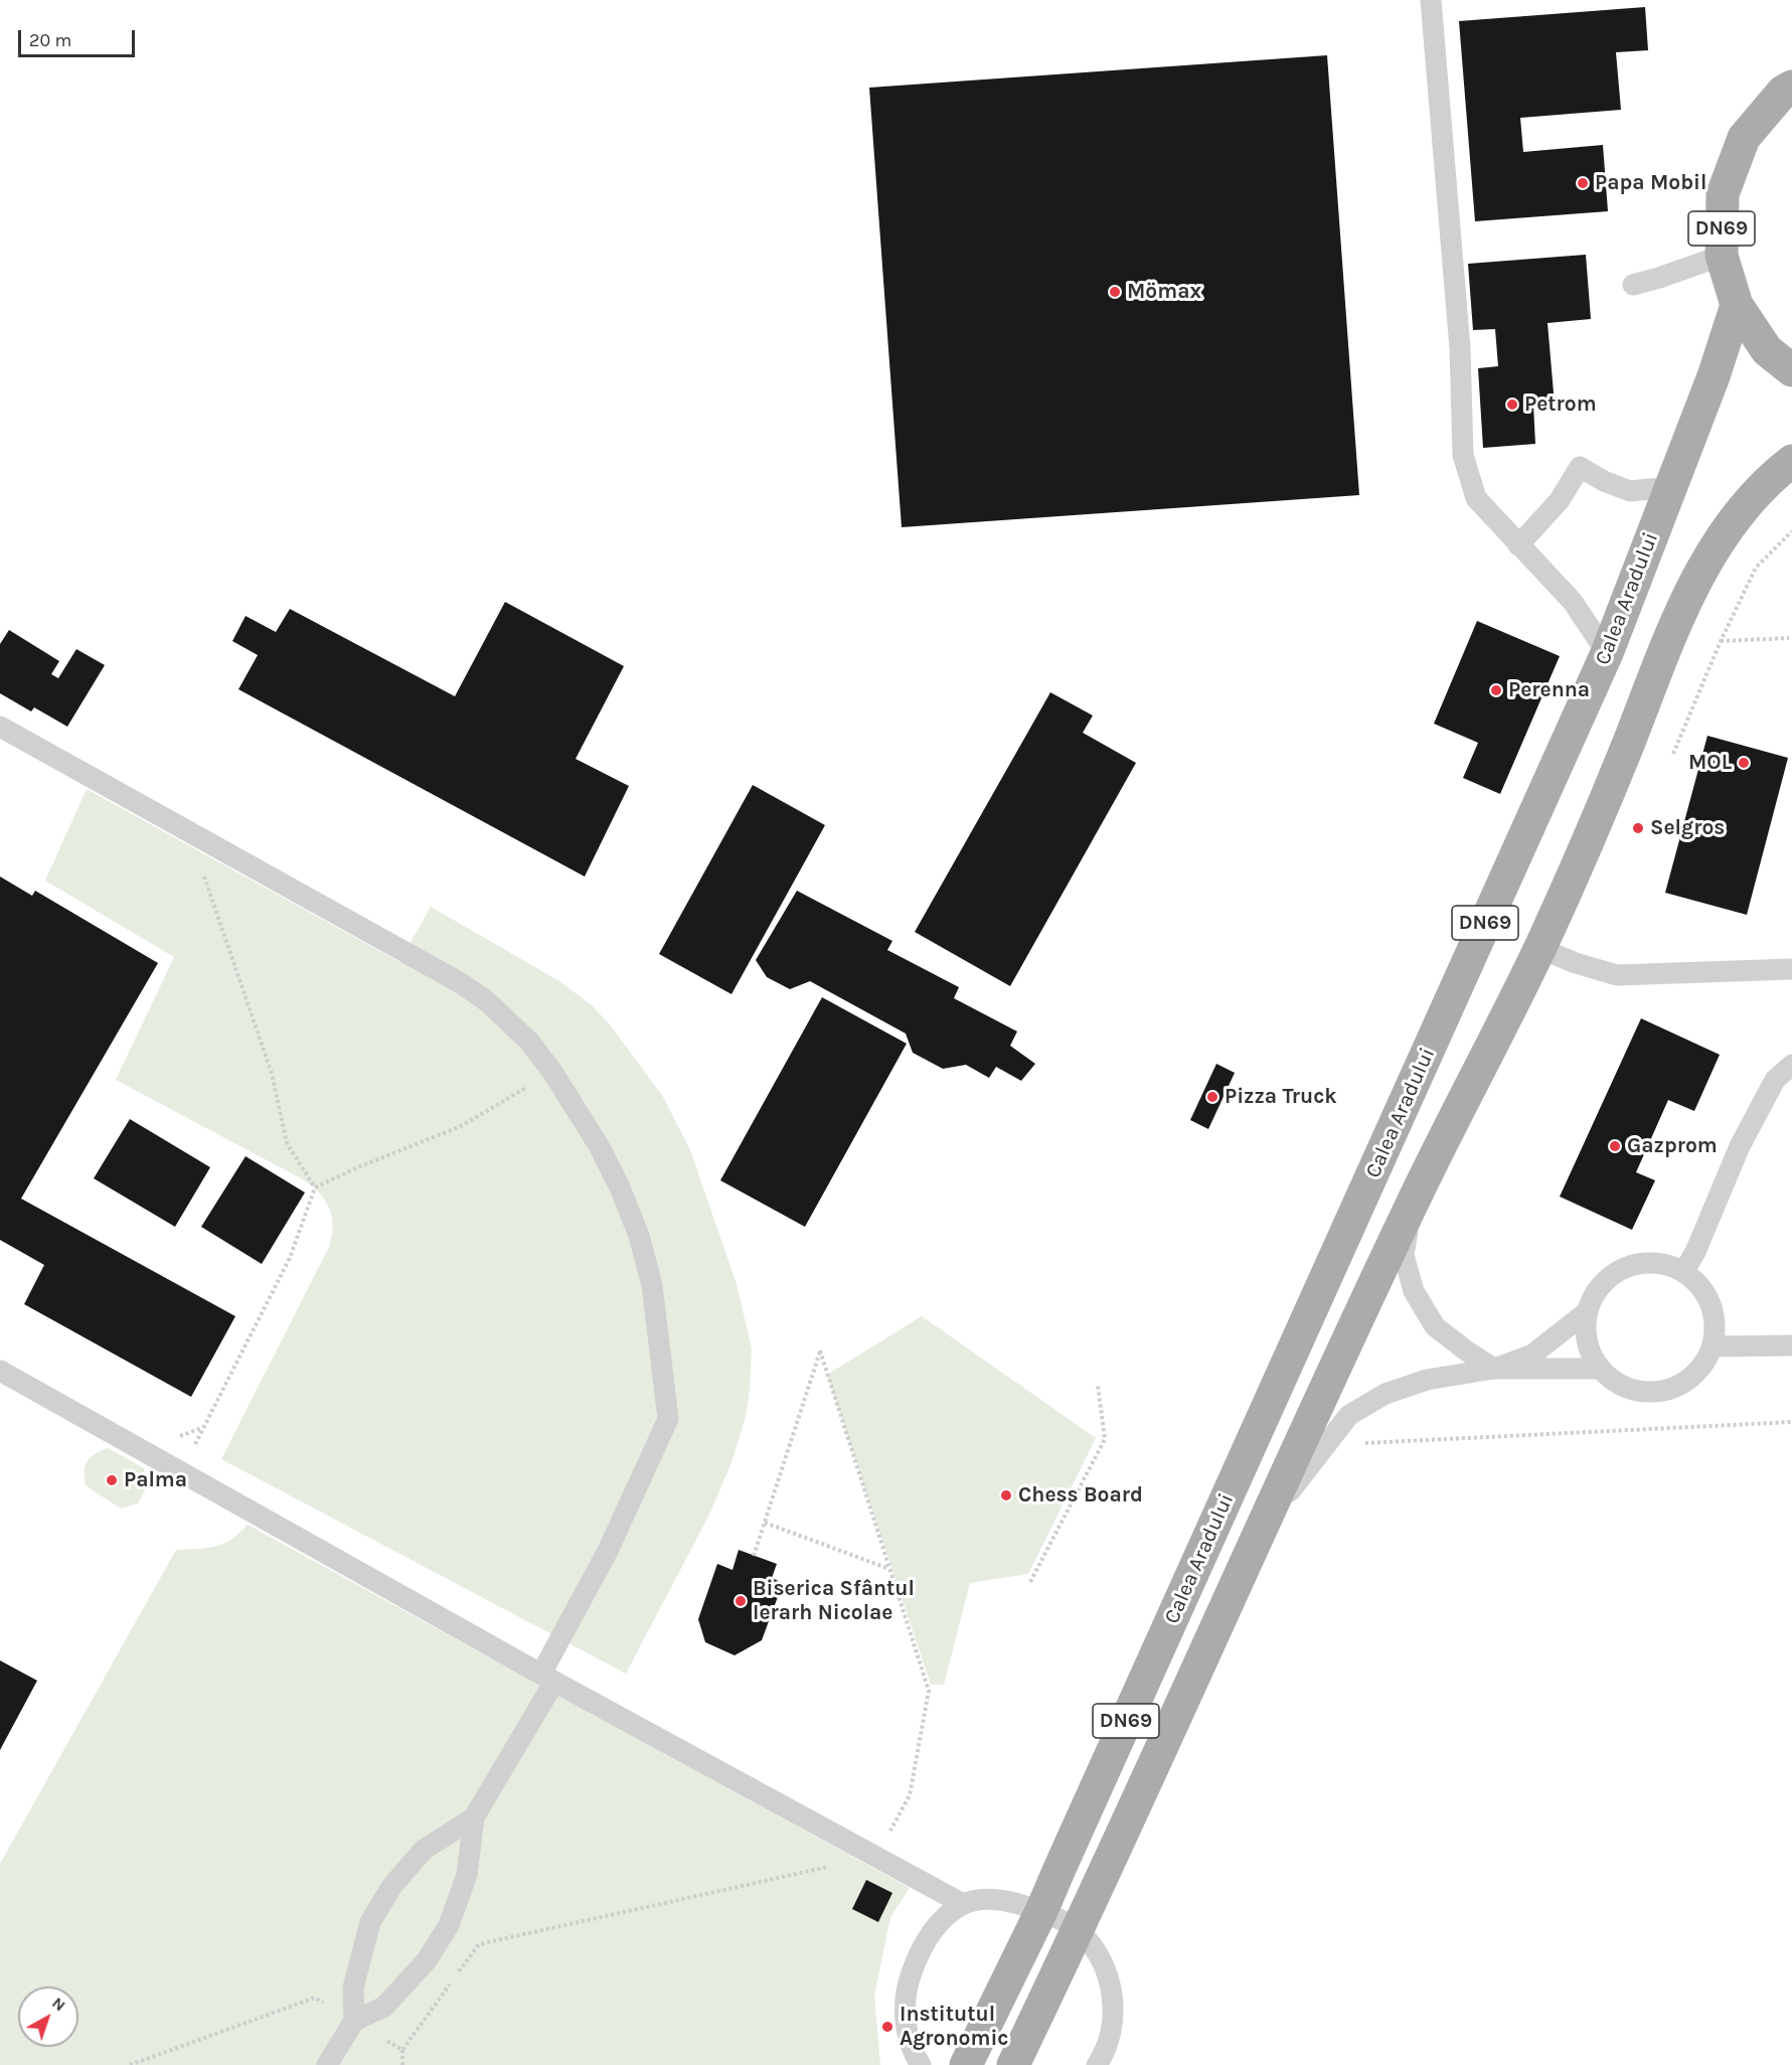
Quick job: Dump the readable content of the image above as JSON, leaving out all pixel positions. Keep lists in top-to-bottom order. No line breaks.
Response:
{"streets":{"main road":["DN69","Calea Aradului"]},"crossings":[["DN69","Calea Aradului"]],"places":["Papa Mobil","Mömax","Petrom","Perenna","MOL","Selgros","Pizza Truck","Gazprom","Palma","Chess Board","Biserica Sfântul Ierarh Nicolae","Institutul Agronomic"],"scale_bar":"20 m","north":"top right"}
